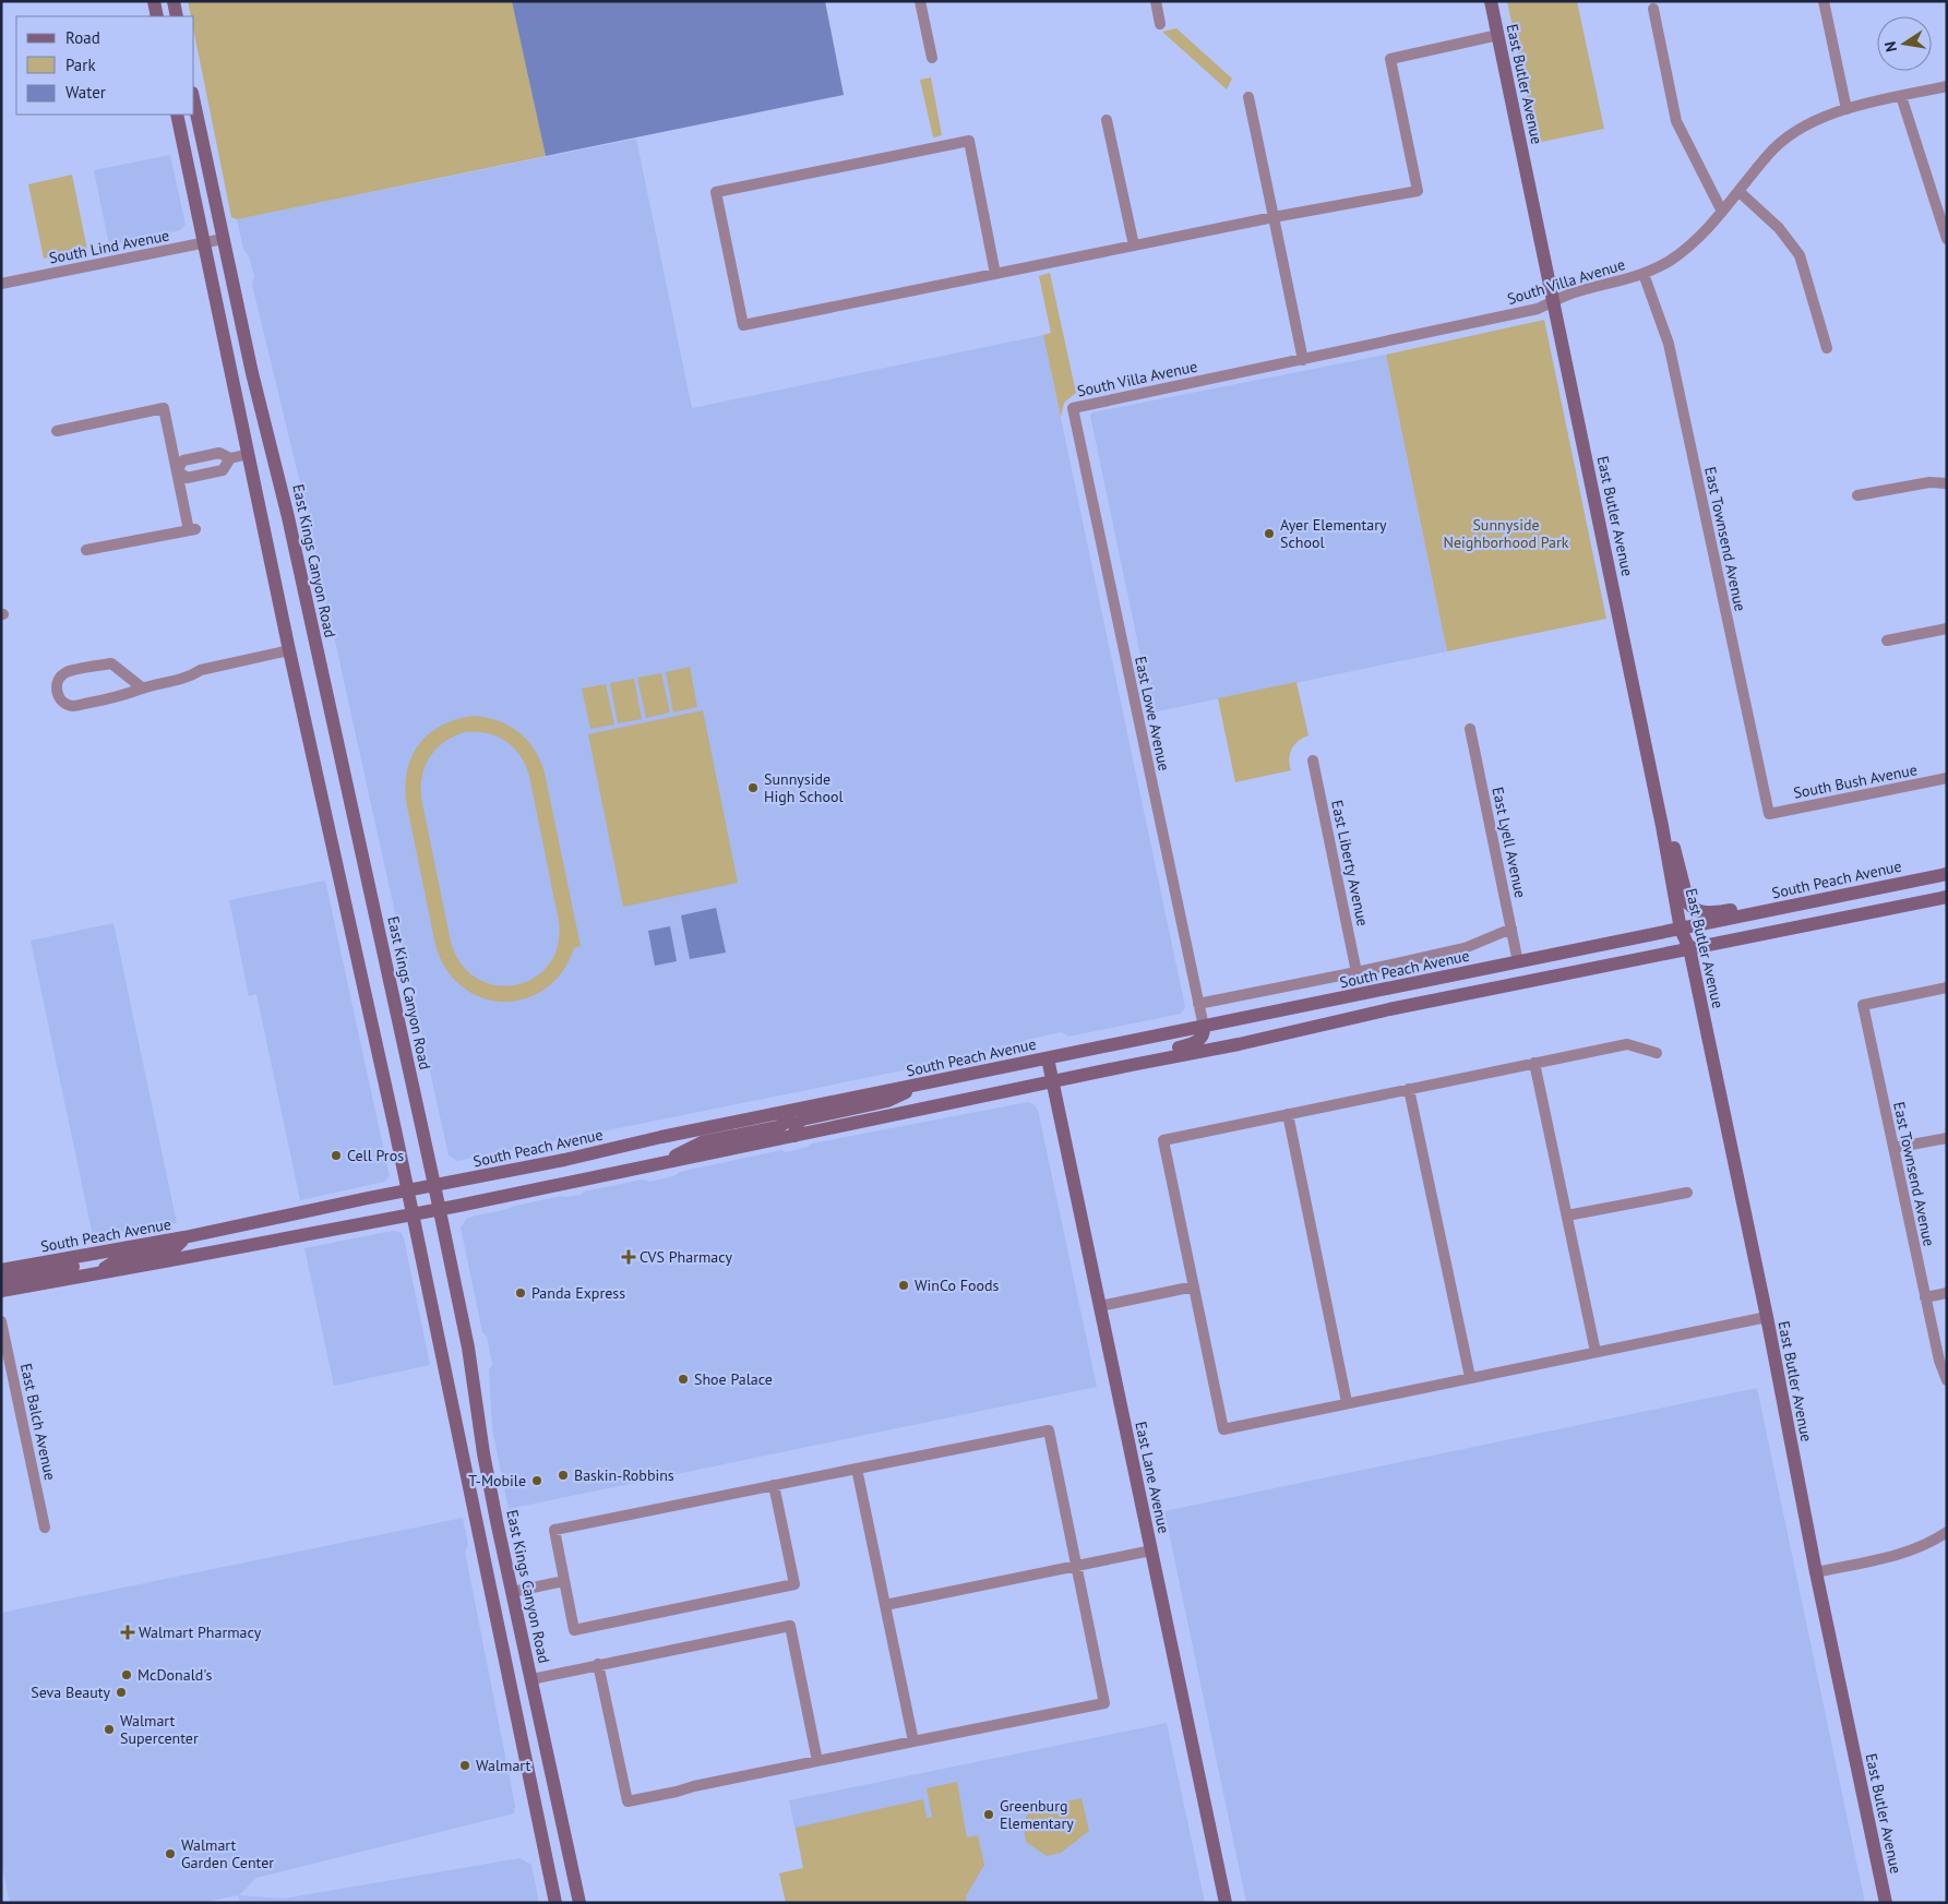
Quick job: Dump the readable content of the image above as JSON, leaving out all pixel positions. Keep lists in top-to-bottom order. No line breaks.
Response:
{"streets":{"main road":["East Butler Avenue","East Kings Canyon Road","South Peach Avenue","East Lane Avenue"],"street":["South Lind Avenue","South Villa Avenue","East Townsend Avenue","East Lowe Avenue","South Bush Avenue","East Lyell Avenue","East Liberty Avenue","East Balch Avenue"]},"crossings":[["East Butler Avenue","South Villa Avenue"],["East Butler Avenue","South Peach Avenue"],["South Lind Avenue","East Kings Canyon Road"],["South Villa Avenue","East Townsend Avenue"],["South Villa Avenue","East Lowe Avenue"],["East Townsend Avenue","South Bush Avenue"],["East Kings Canyon Road","South Peach Avenue"],["East Lowe Avenue","South Peach Avenue"],["East Lyell Avenue","South Peach Avenue"],["East Liberty Avenue","South Peach Avenue"],["South Peach Avenue","East Lane Avenue"]],"parks":["Sunnyside Neighborhood Park"],"places":{"other":["Ayer Elementary School","Sunnyside High School","Cell Pros","WinCo Foods","Panda Express","Shoe Palace","Baskin-Robbins","T-Mobile","McDonald's","Seva Beauty","Walmart Supercenter","Walmart","Greenburg Elementary","Walmart Garden Center"],"health":["CVS Pharmacy","Walmart Pharmacy"]},"legend":["Road","Park","Water"],"north":"left"}
